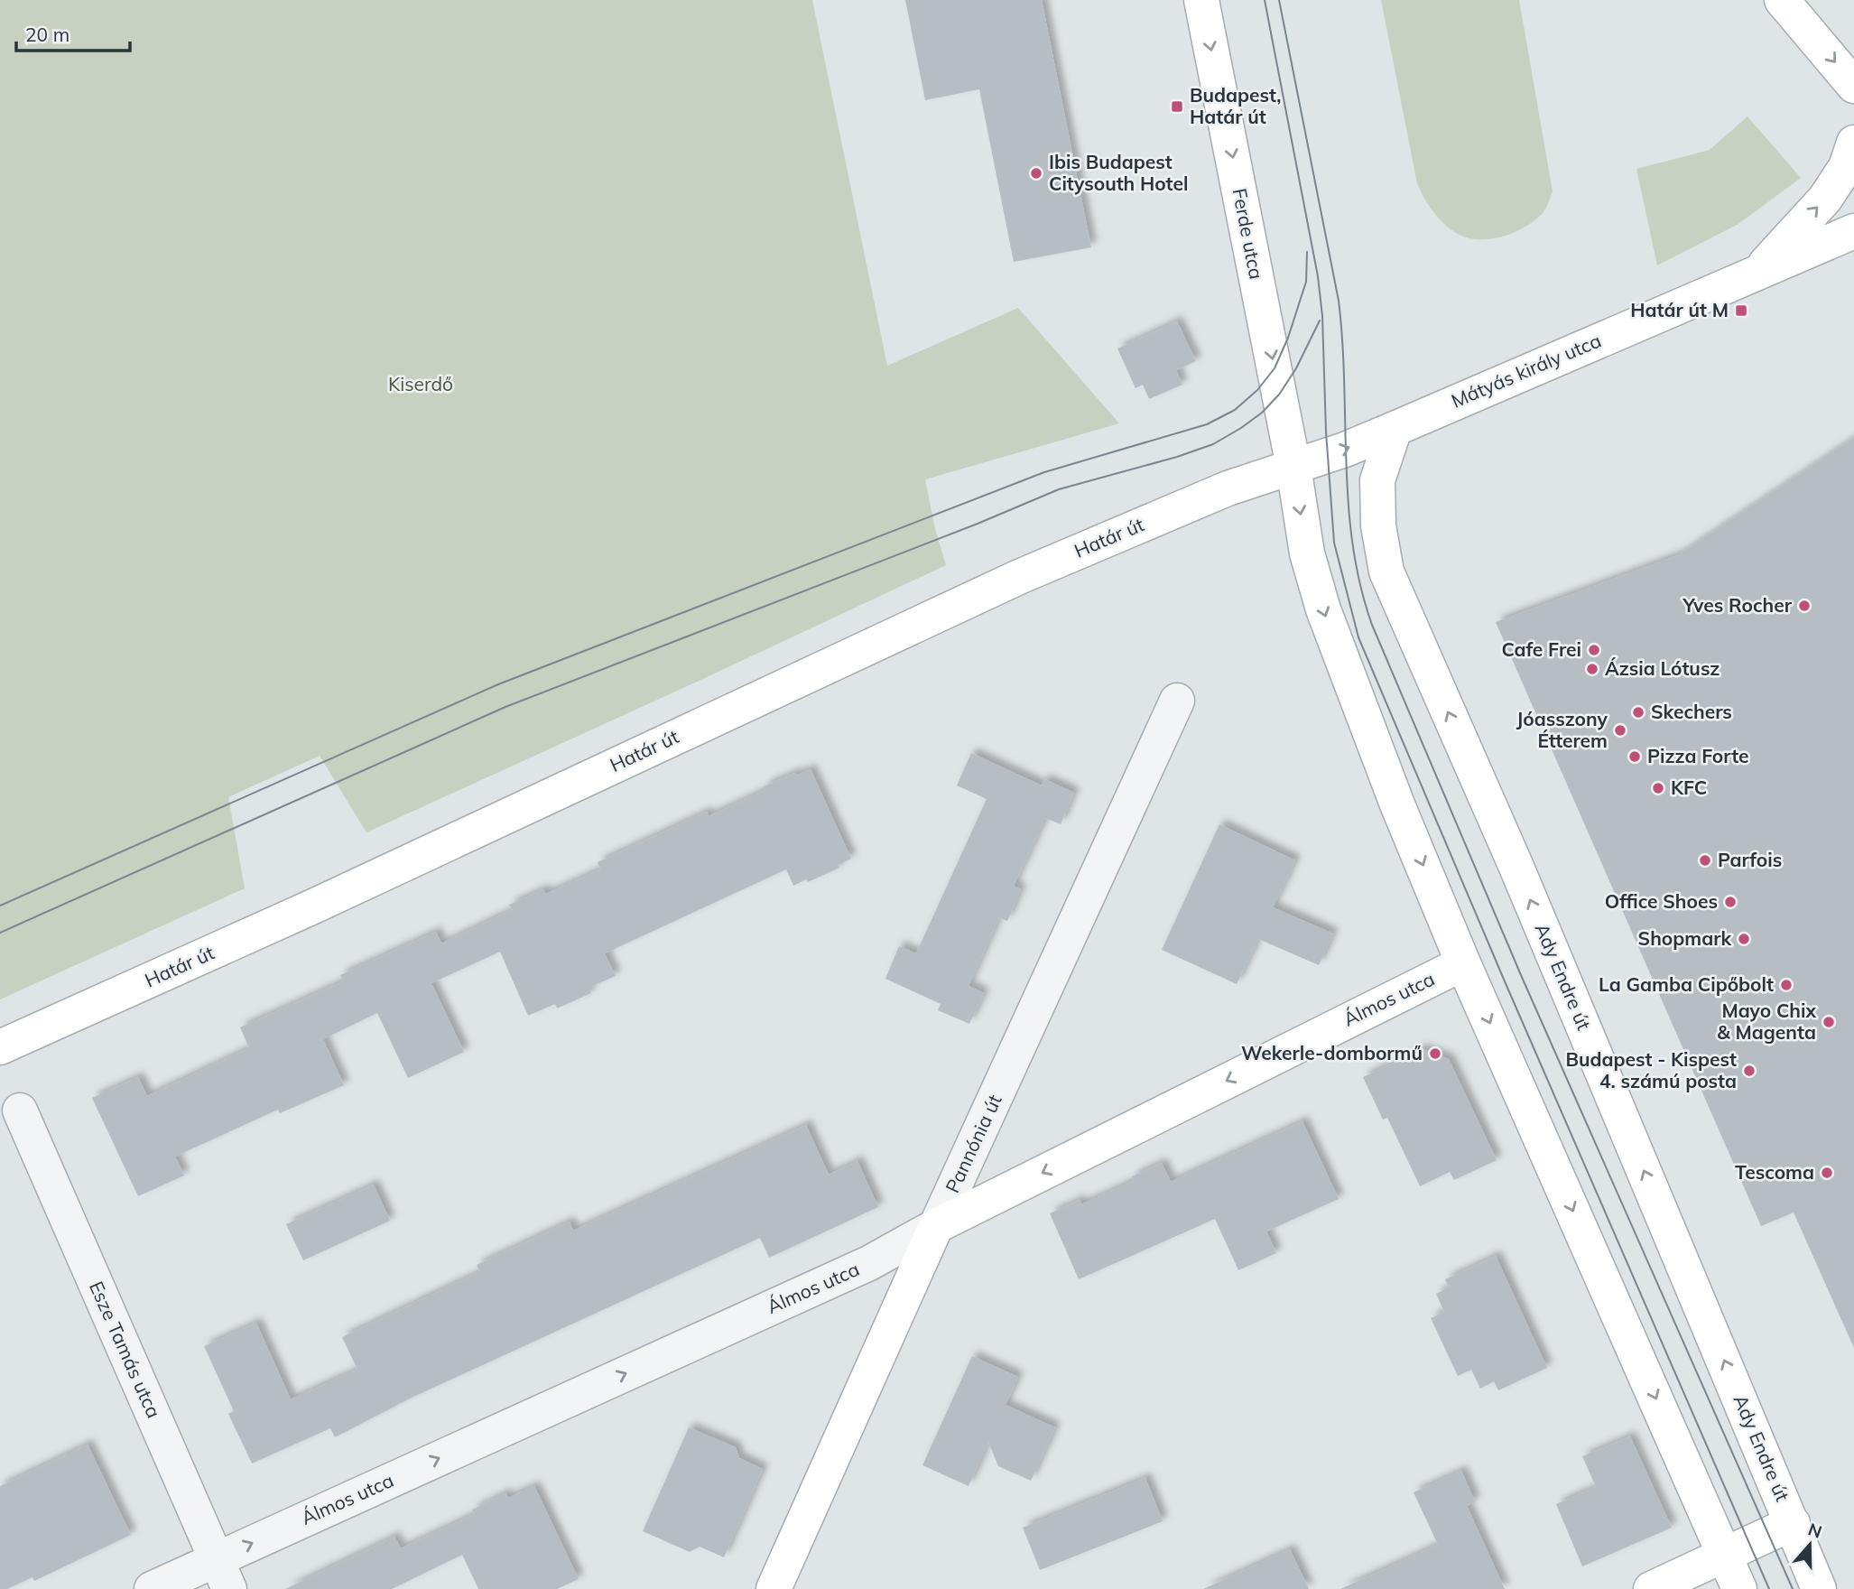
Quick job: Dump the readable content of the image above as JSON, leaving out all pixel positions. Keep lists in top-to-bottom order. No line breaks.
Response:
{"streets":{"street":["Ferde utca","Mátyás király utca","Határ út","Ady Endre út","Álmos utca","Pannónia út","Esze Tamás utca"]},"crossings":[["Ferde utca","Mátyás király utca"],["Ferde utca","Határ út"],["Mátyás király utca","Határ út"],["Mátyás király utca","Ady Endre út"],["Álmos utca","Pannónia út"],["Álmos utca","Esze Tamás utca"]],"one_way":["Ferde utca"],"parks":["Kiserdő"],"places":{"transit":["Budapest, Határ út","Határ út M"],"other":["Ibis Budapest Citysouth Hotel","Yves Rocher","Cafe Frei","Ázsia Lótusz","Skechers","Jóasszony Étterem","Pizza Forte","KFC","Parfois","Office Shoes","Shopmark","La Gamba Cipőbolt","Mayo Chix & Magenta","Wekerle-dombormű","Budapest - Kispest 4. számú posta","Tescoma"]},"scale_bar":"20 m","north":"top"}
